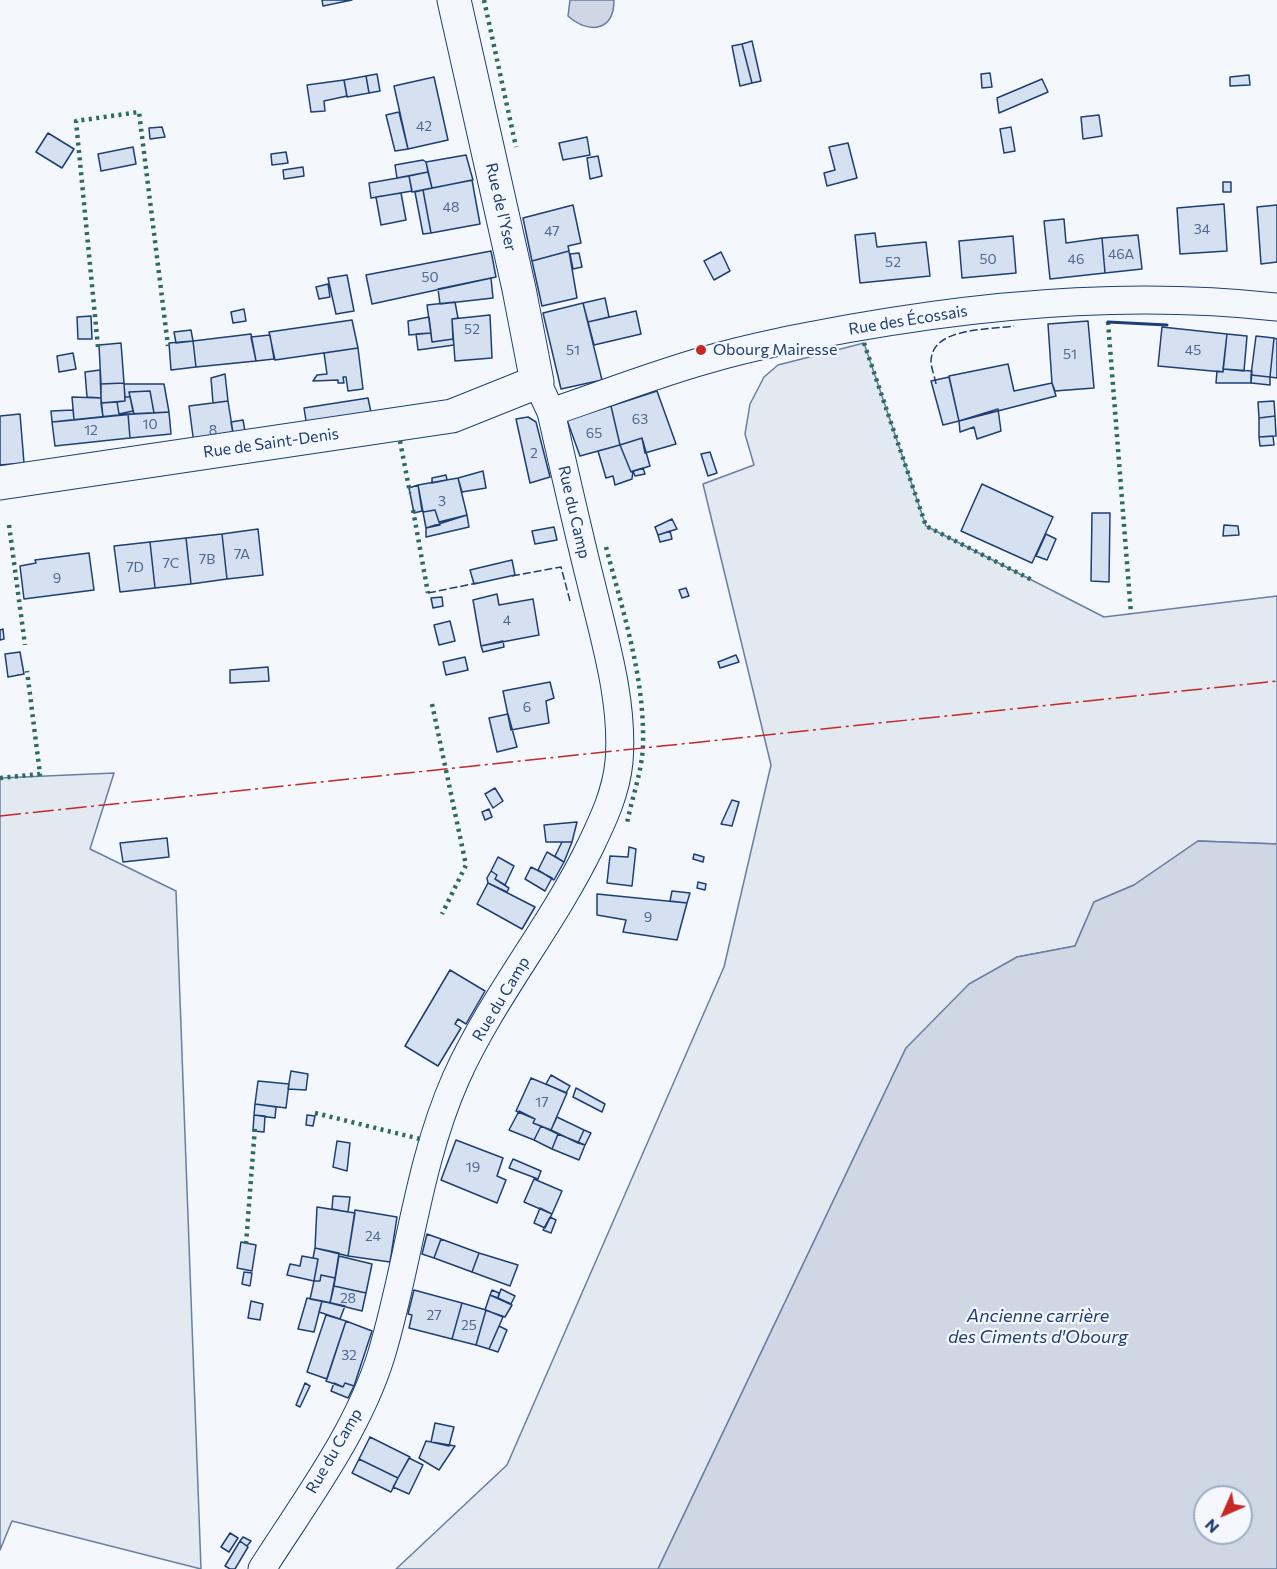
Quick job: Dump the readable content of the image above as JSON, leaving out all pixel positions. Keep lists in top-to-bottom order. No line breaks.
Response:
{"streets":{"street":["Rue de l'Yser","Rue des Écossais","Rue de Saint-Denis","Rue du Camp"]},"crossings":[["Rue de l'Yser","Rue des Écossais"],["Rue de l'Yser","Rue de Saint-Denis"],["Rue de l'Yser","Rue du Camp"],["Rue des Écossais","Rue du Camp"]],"water":["Ancienne carrière des Ciments d'Obourg"],"places":["Obourg Mairesse"],"house_numbers":["42","48","34","47","46A","50","46","52","50","52","51","45","51","63","10","12","8","65","2","3","7A","7B","7C","7D","9","4","6","9","17","19","24","28","27","25","32"],"north":"bottom left"}
